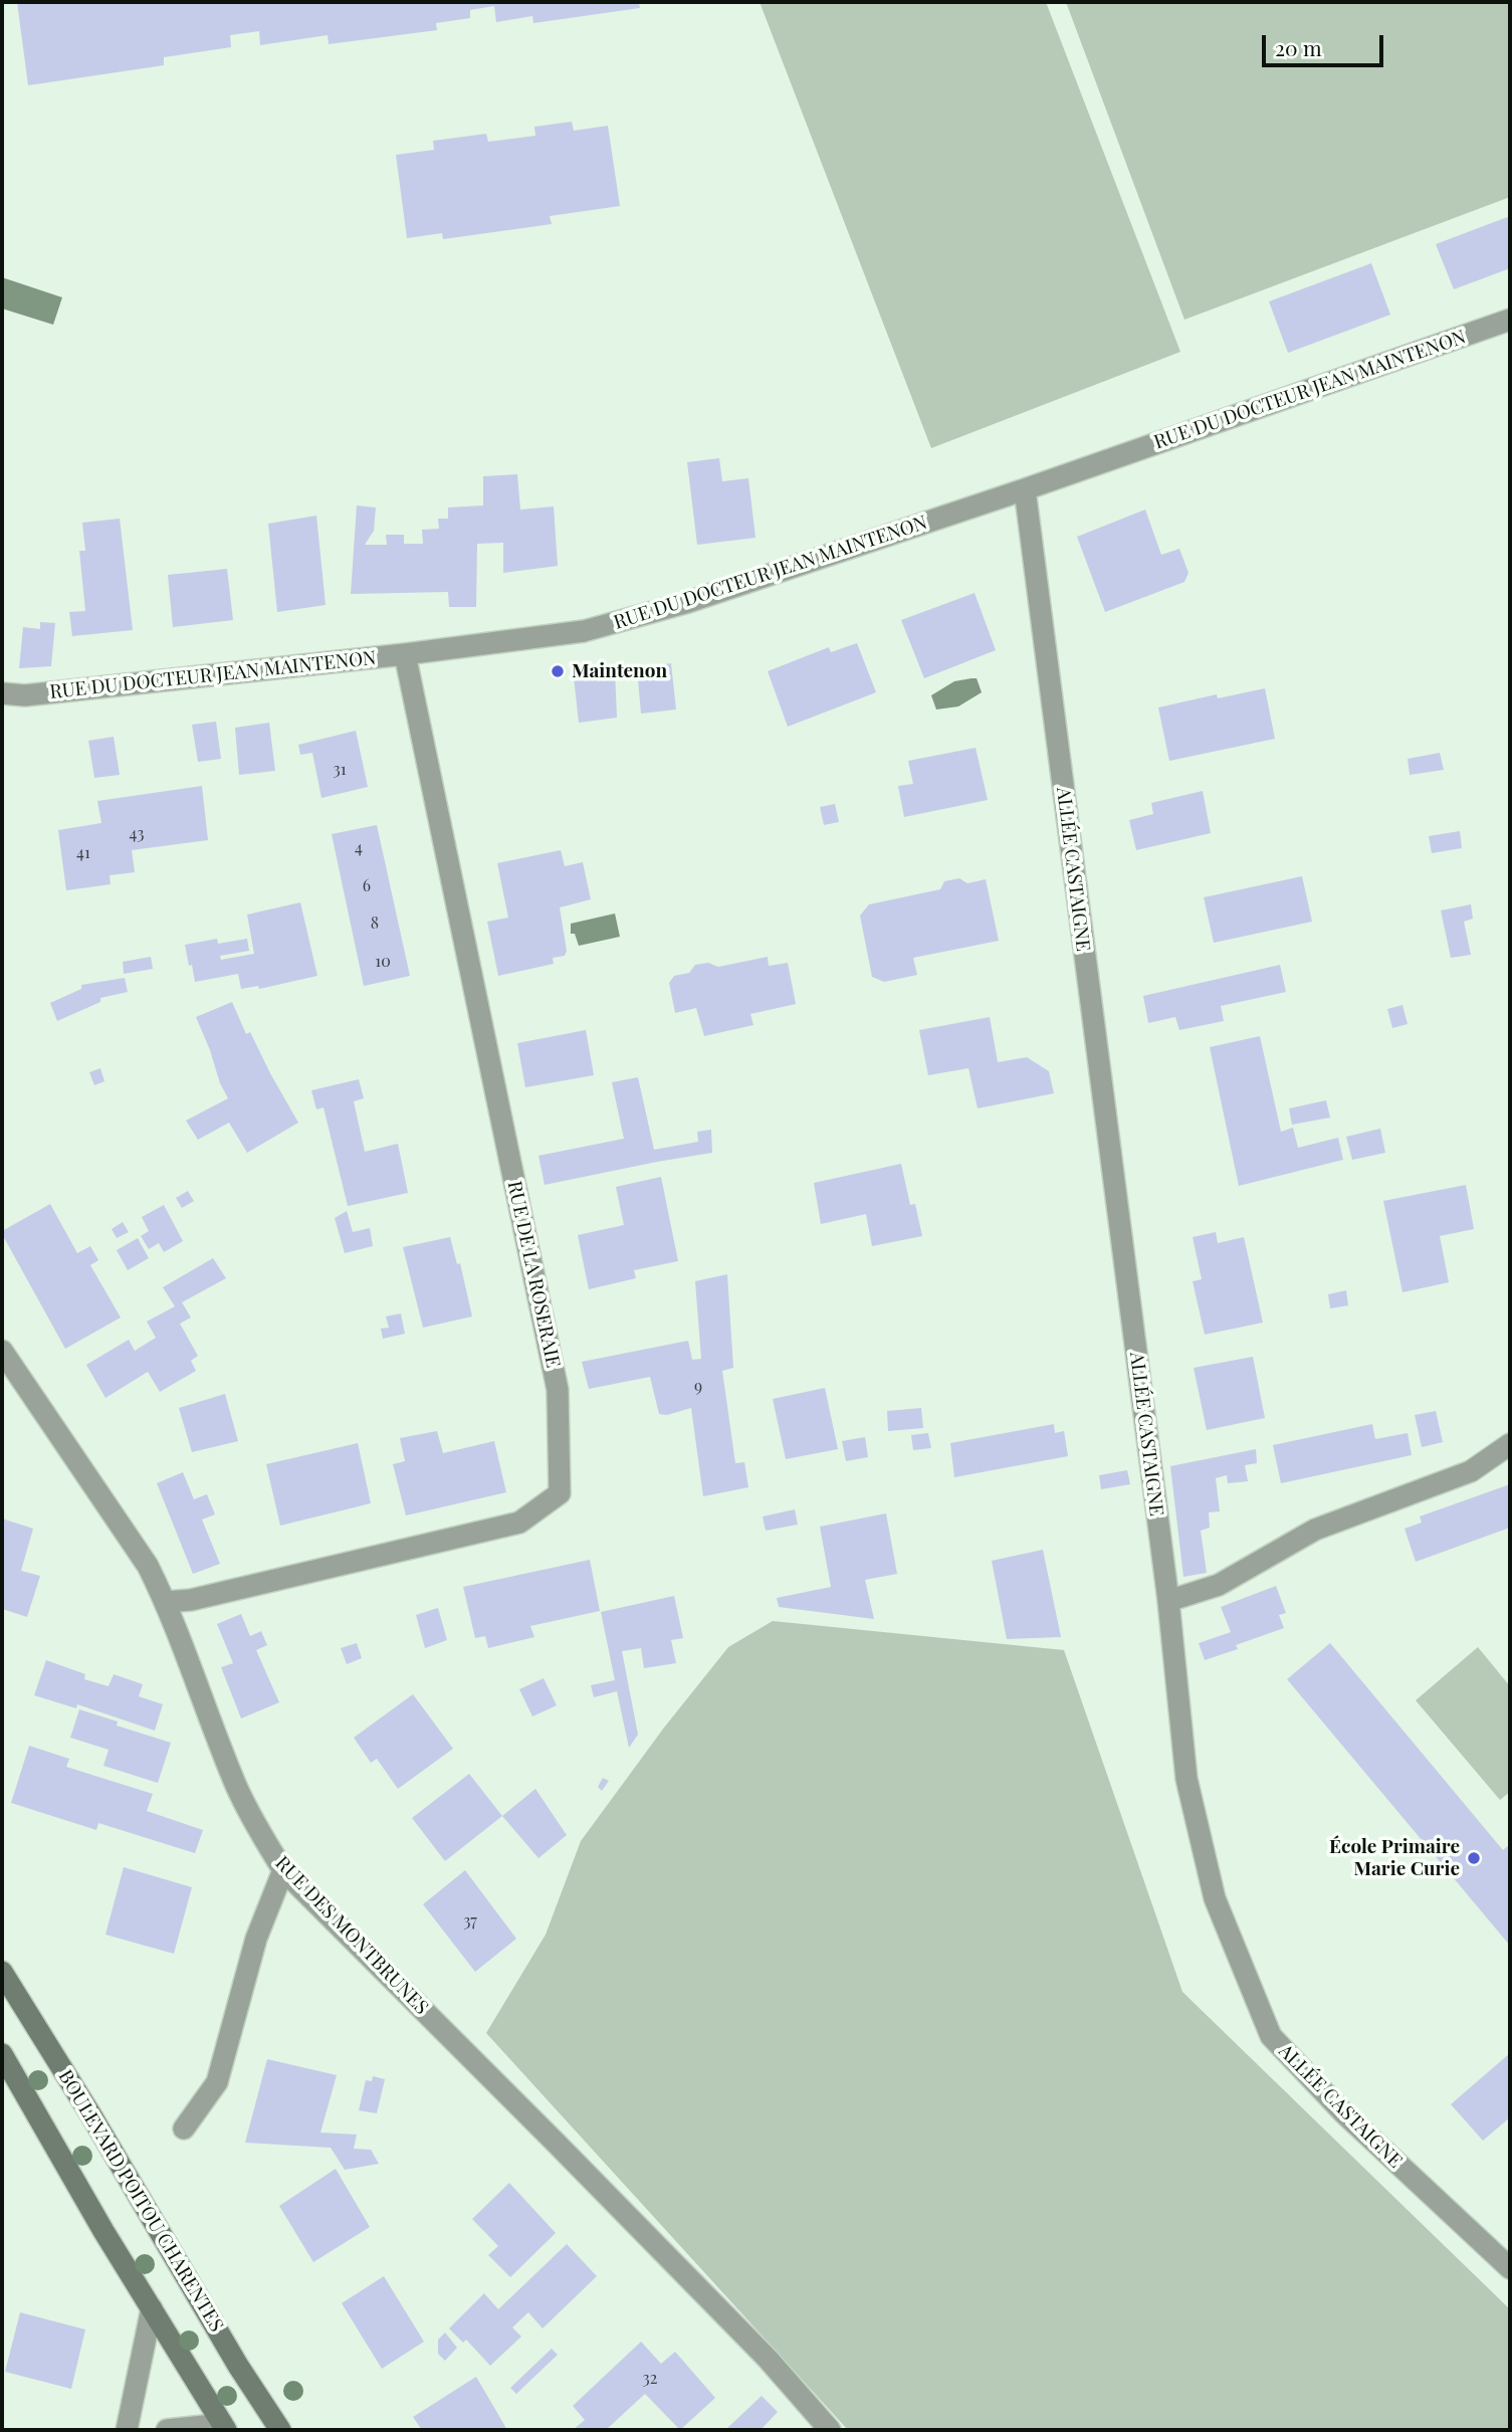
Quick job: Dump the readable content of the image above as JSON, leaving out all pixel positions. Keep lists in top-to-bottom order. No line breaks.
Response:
{"streets":{"main road":["BOULEVARD POITOU CHARENTES"],"street":["RUE DU DOCTEUR JEAN MAINTENON","ALLÉE CASTAIGNE","RUE DE LA ROSERAIE","RUE DES MONTBRUNES"]},"crossings":[["RUE DU DOCTEUR JEAN MAINTENON","ALLÉE CASTAIGNE"],["RUE DU DOCTEUR JEAN MAINTENON","RUE DE LA ROSERAIE"],["RUE DE LA ROSERAIE","RUE DES MONTBRUNES"]],"places":["Maintenon","École Primaire Marie Curie"],"house_numbers":["31","43","4","41","6","8","10","9","37","32"],"scale_bar":"20 m"}
